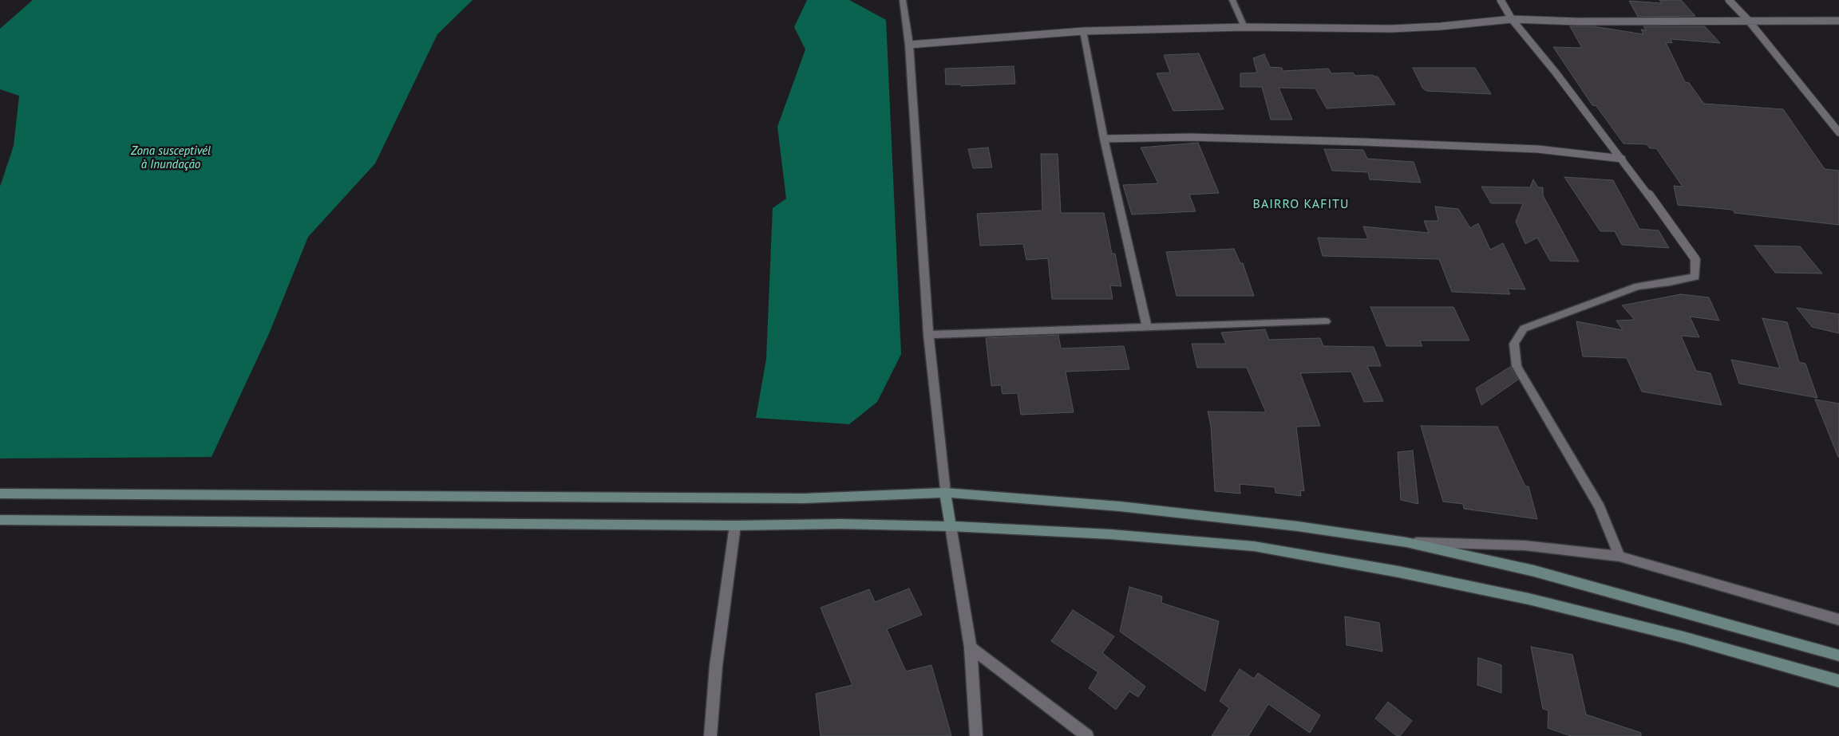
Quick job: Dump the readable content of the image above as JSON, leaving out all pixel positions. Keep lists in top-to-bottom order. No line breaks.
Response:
{"districts":["BAIRRO KAFITU"],"water":["Zona susceptivél à Inundação"]}
